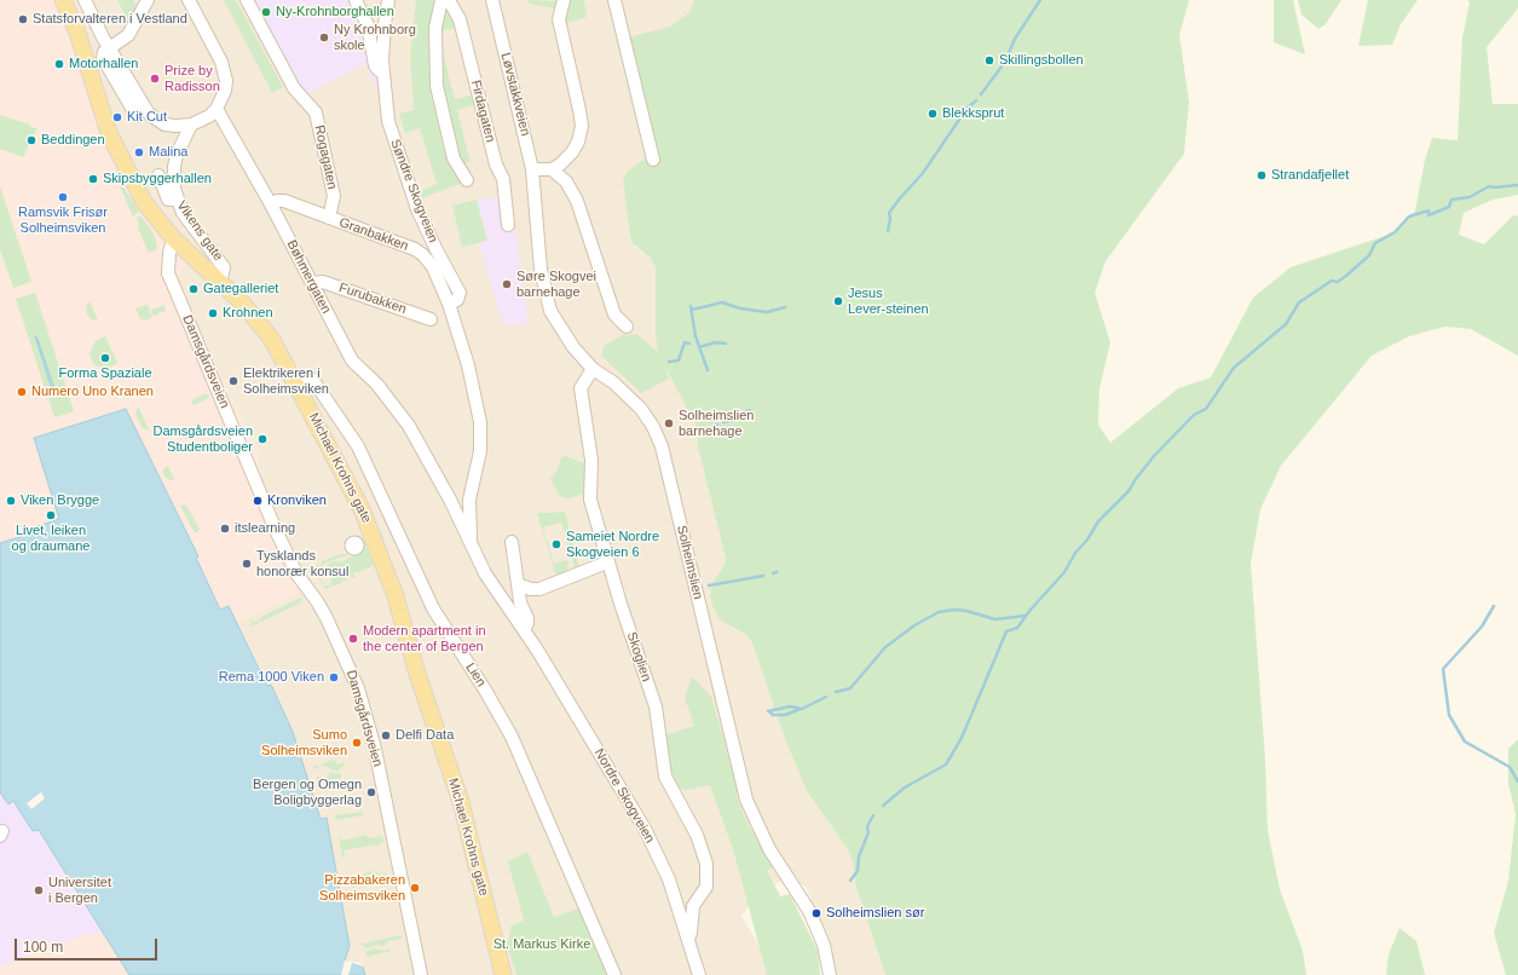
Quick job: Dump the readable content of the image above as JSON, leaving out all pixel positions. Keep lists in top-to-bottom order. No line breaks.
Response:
{"streets":{"main road":["Michael Krohns gate"],"street":["Løvstakkveien","Firdagaten","Rogagaten","Søndre Skogveien","Vikens gate","Granbakken","Bøhmergaten","Furubakken","Damsgårdsveien","Solheimslien","Skoglien","Lien","Nordre Skogveien"]},"crossings":[["Løvstakkveien","Solheimslien"],["Rogagaten","Granbakken"],["Søndre Skogveien","Granbakken"],["Vikens gate","Michael Krohns gate"],["Granbakken","Bøhmergaten"],["Bøhmergaten","Furubakken"],["Bøhmergaten","Nordre Skogveien"],["Damsgårdsveien","Michael Krohns gate"],["Michael Krohns gate","Lien"],["Solheimslien","Skoglien"],["Skoglien","Nordre Skogveien"]],"parks":["St. Markus Kirke"],"places":["Ny-Krohnborghallen","Statsforvalteren i Vestland","Ny Krohnborg skole","Skillingsbollen","Motorhallen","Prize by Radisson","Blekksprut","Kit Cut","Beddingen","Malina","Strandafjellet","Skipsbyggerhallen","Ramsvik Frisør Solheimsviken","Søre Skogvei barnehage","Gategalleriet","Jesus Lever-steinen","Krohnen","Forma Spaziale","Elektrikeren i Solheimsviken","Numero Uno Kranen","Solheimslien barnehage","Damsgårdsveien Studentboliger","Viken Brygge","Kronviken","Livet, leiken og draumane","itslearning","Sameiet Nordre Skogveien 6","Tysklands honorær konsul","Modern apartment in the center of Bergen","Rema 1000 Viken","Delfi Data","Sumo Solheimsviken","Bergen og Omegn Boligbyggerlag","Pizzabakeren Solheimsviken","Universitet i Bergen","Solheimslien sør"],"scale_bar":"100 m"}
